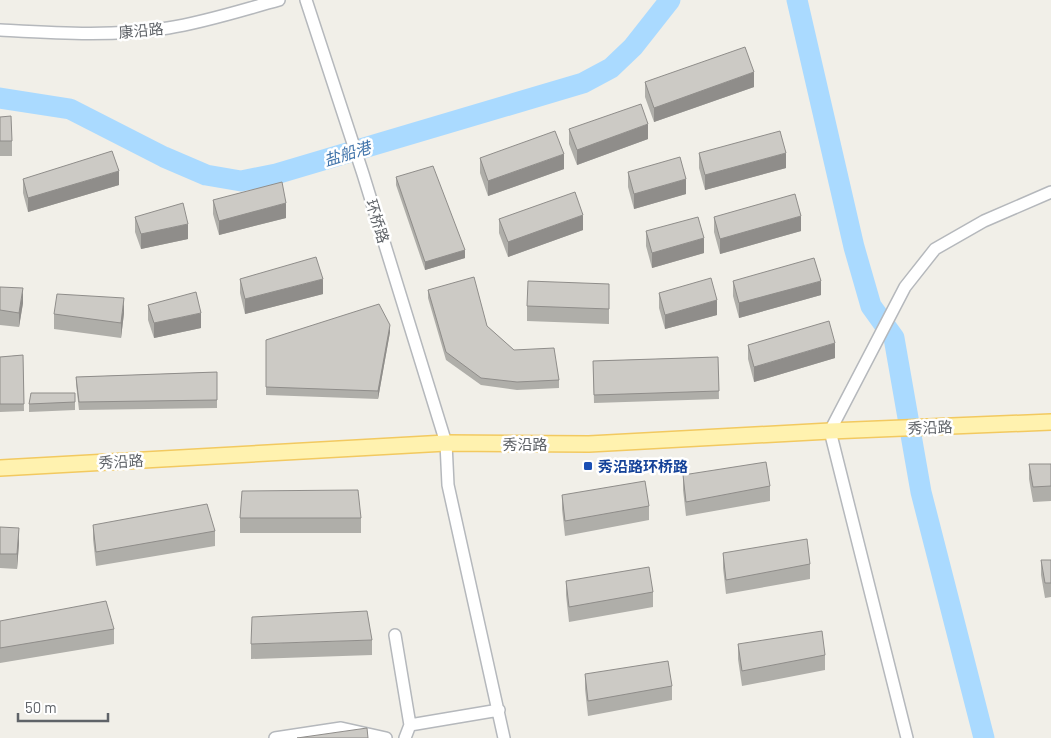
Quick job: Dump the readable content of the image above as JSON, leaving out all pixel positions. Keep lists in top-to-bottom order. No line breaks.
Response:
{"streets":{"main road":["秀沿路"],"street":["康沿路","环桥路"]},"crossings":[["环桥路","秀沿路"]],"water":["盐船港"],"places":{"transit":["秀沿路环桥路"]},"scale_bar":"50 m"}
